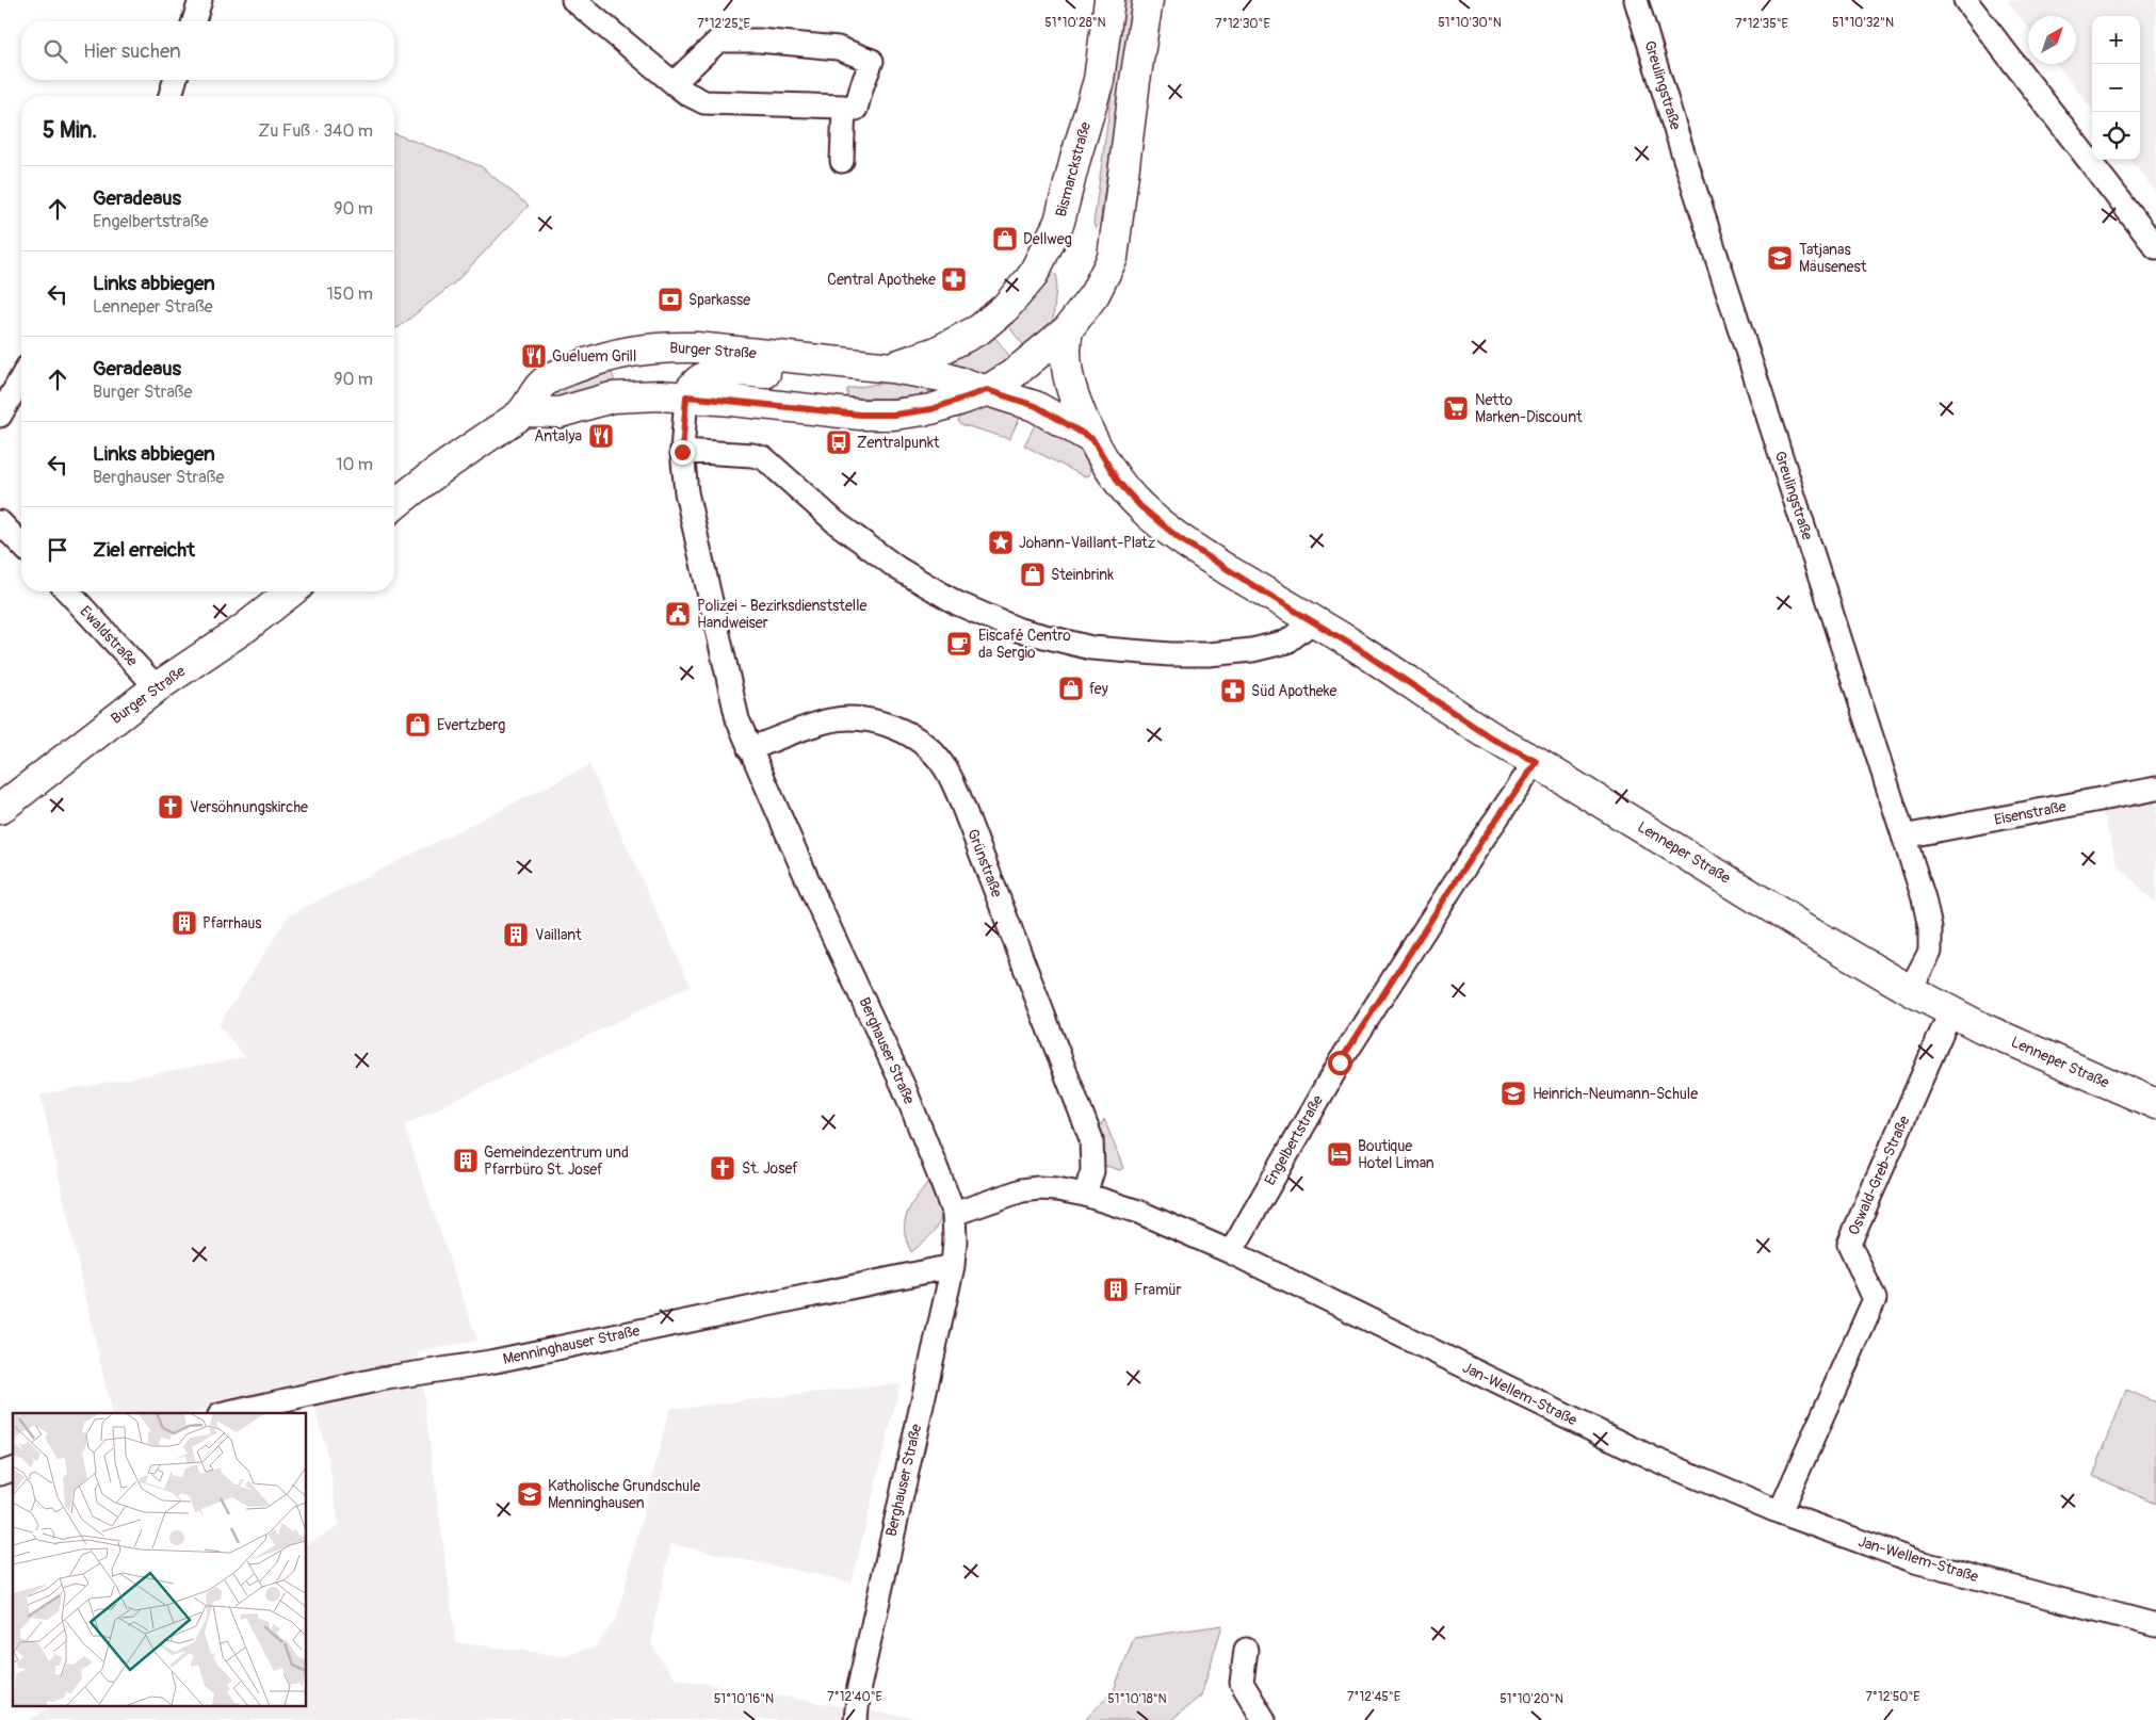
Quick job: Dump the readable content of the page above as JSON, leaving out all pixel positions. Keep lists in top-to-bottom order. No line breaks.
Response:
{"streets":{"main road":["Bismarckstraße","Burger Straße","Lenneper Straße"],"street":["Greulingstraße","Ewaldstraße","Eisenstraße","Grünstraße","Berghauser Straße","Engelbertstraße","Oswald-Greb-Straße","Menninghauser Straße","Jan-Wellem-Straße"]},"crossings":[["Greulingstraße","Eisenstraße"],["Greulingstraße","Lenneper Straße"],["Bismarckstraße","Burger Straße"],["Burger Straße","Ewaldstraße"],["Burger Straße","Lenneper Straße"],["Lenneper Straße","Engelbertstraße"],["Lenneper Straße","Oswald-Greb-Straße"],["Grünstraße","Berghauser Straße"],["Grünstraße","Jan-Wellem-Straße"],["Berghauser Straße","Menninghauser Straße"],["Berghauser Straße","Jan-Wellem-Straße"],["Engelbertstraße","Jan-Wellem-Straße"],["Oswald-Greb-Straße","Jan-Wellem-Straße"]],"places":{"shop":["Dellweg","Steinbrink","fey","Evertzberg"],"school or university":["Tatjanas Mäusenest","Heinrich-Neumann-Schule","Katholische Grundschule Menninghausen"],"pharmacy":["Central Apotheke","Süd Apotheke"],"bank":["Sparkasse"],"restaurant":["Gueluem Grill","Antalya"],"supermarket":["Netto Marken-Discount"],"bus stop":["Zentralpunkt"],"place":["Johann-Vaillant-Platz"],"public building":["Polizei - Bezirksdienststelle Handweiser"],"cafe":["Eiscafé Centro da Sergio"],"church":["Versöhnungskirche","St. Josef"],"building":["Pfarrhaus","Vaillant","Gemeindezentrum und Pfarrbüro St. Josef","Framür"],"hotel":["Boutique Hotel Liman"]},"north":"top right","page":{"map_buttons":["+","−"],"search":"Hier suchen","heading":["5 Min.","Zu Fuß · 340 m"],"list":[["Geradeaus","Engelbertstraße","90 m"],["Links abbiegen","Lenneper Straße","150 m"],["Geradeaus","Burger Straße","90 m"],["Links abbiegen","Berghauser Straße","10 m"],"Ziel erreicht"]},"coordinates":["51°10'28\"N","51°10'30\"N","51°10'32\"N","7°12'25\"E","7°12'30\"E","7°12'35\"E","7°12'40\"E","7°12'45\"E","7°12'50\"E","51°10'16\"N","51°10'18\"N","51°10'20\"N"]}
